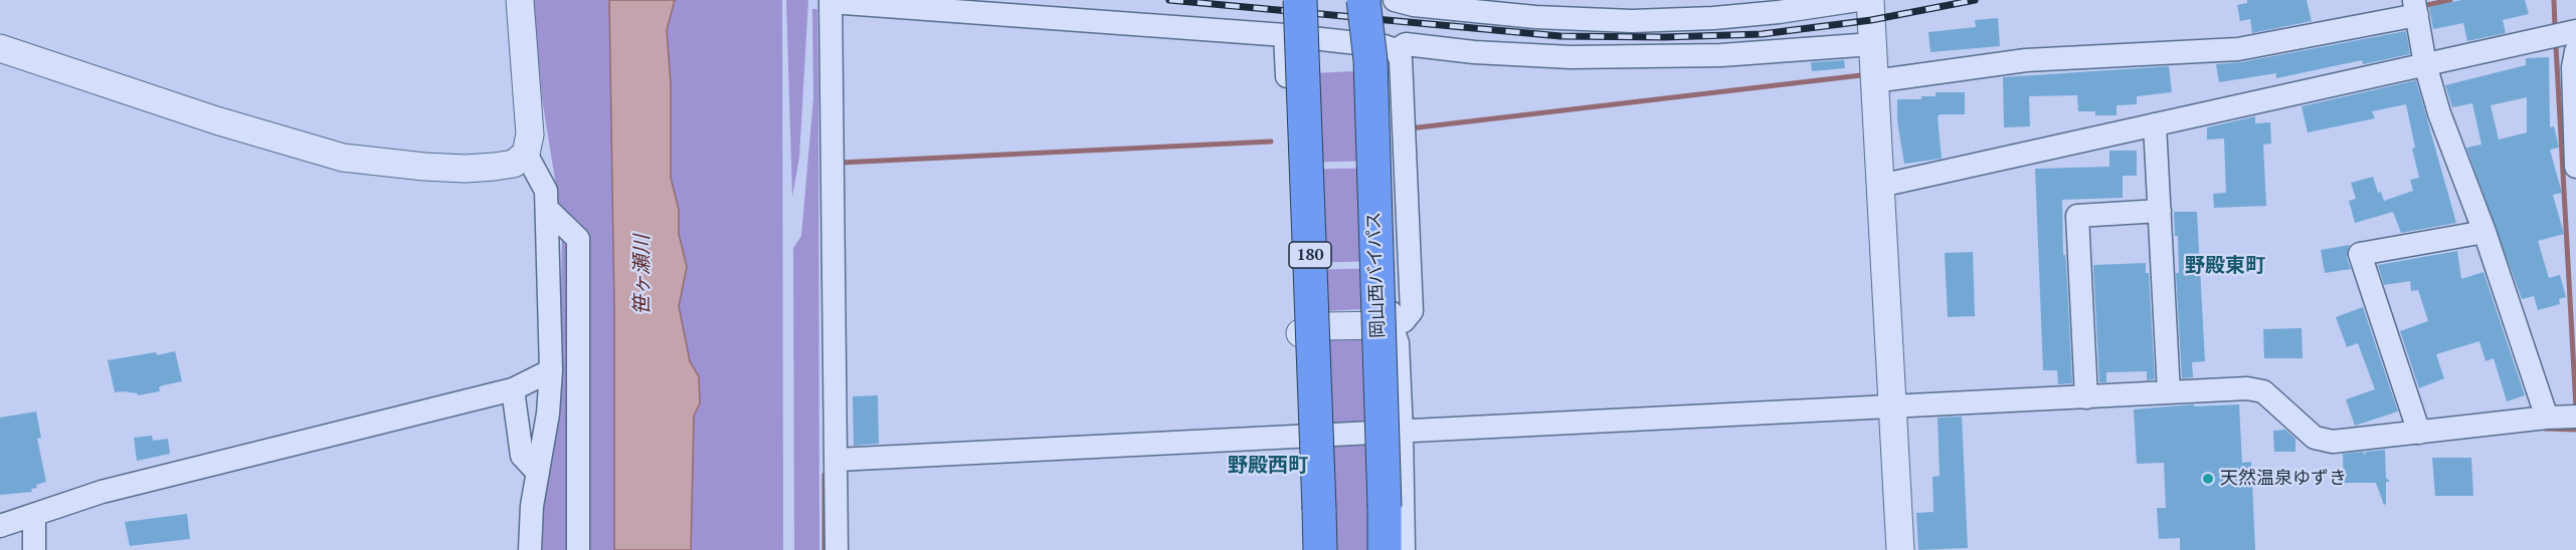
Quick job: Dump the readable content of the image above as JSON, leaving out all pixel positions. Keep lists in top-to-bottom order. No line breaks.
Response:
{"streets":{"highway":["180","岡山西バイパス"]},"districts":["野殿東町","野殿西町"],"water":["笹ヶ瀬川"],"places":["天然温泉ゆずき"]}
